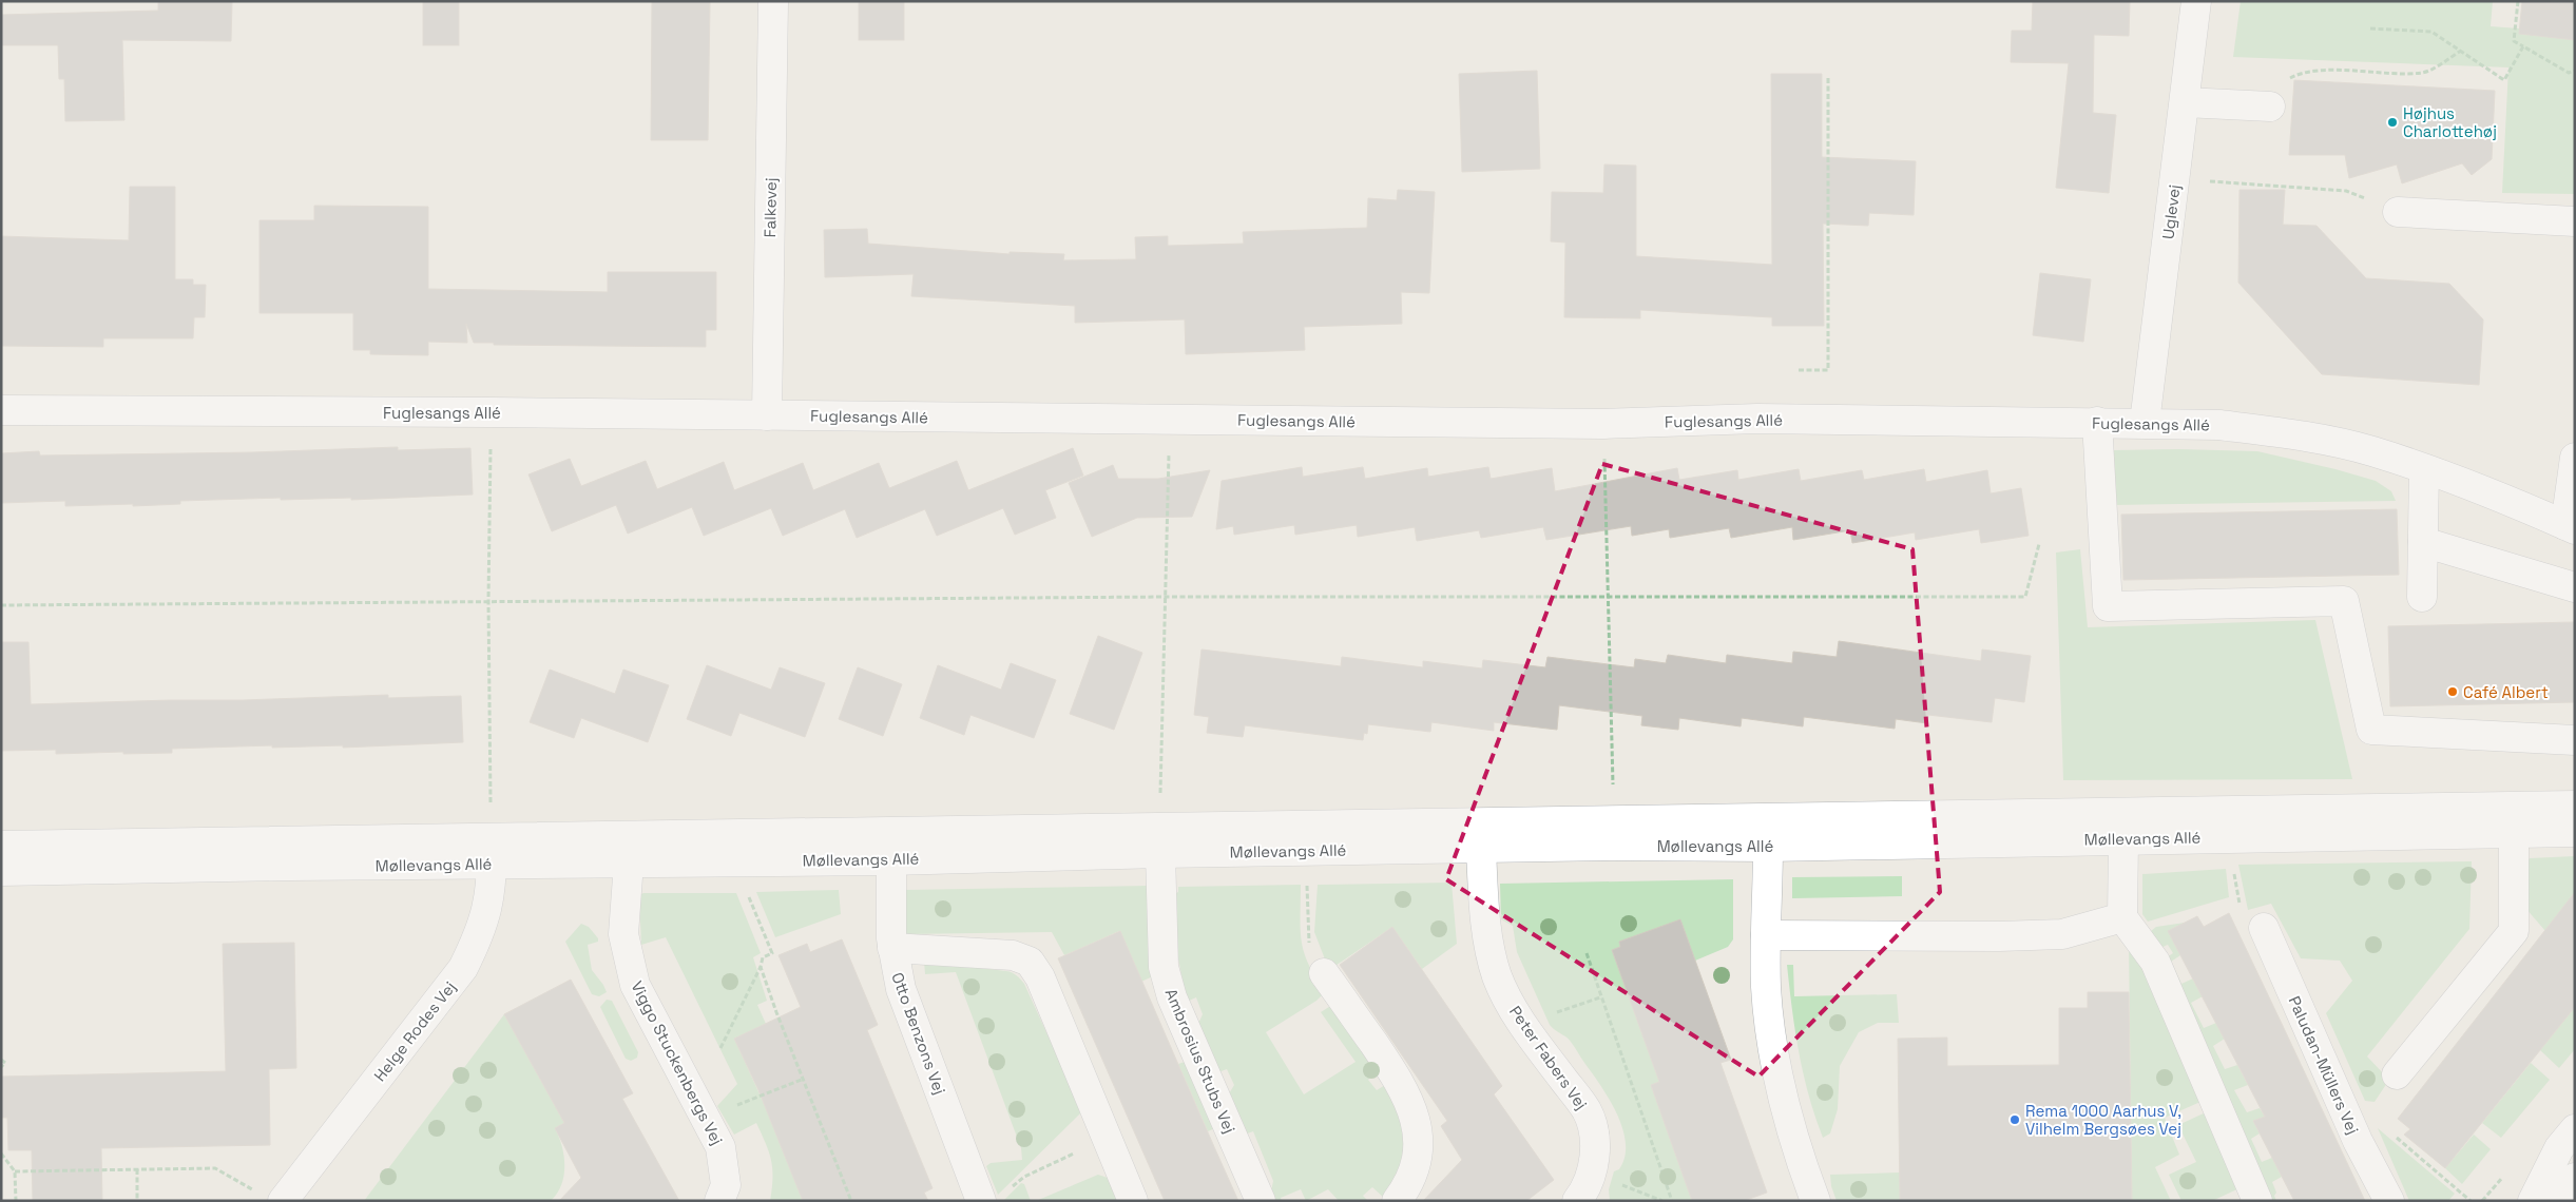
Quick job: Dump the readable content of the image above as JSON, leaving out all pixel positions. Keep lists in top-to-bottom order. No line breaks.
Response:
{"streets":{"street":["Falkevej","Uglevej","Fuglesangs Allé","Møllevangs Allé","Helge Rodes Vej","Otto Benzons Vej","Peter Fabers Vej","Ambrosius Stubs Vej","Viggo Stuckenbergs Vej","Paludan-Müllers Vej"]},"crossings":[["Falkevej","Fuglesangs Allé"],["Uglevej","Fuglesangs Allé"],["Møllevangs Allé","Helge Rodes Vej"],["Møllevangs Allé","Otto Benzons Vej"],["Møllevangs Allé","Peter Fabers Vej"],["Møllevangs Allé","Ambrosius Stubs Vej"],["Møllevangs Allé","Viggo Stuckenbergs Vej"]],"places":["Højhus Charlottehøj","Café Albert","Rema 1000 Aarhus V, Vilhelm Bergsøes Vej"]}
